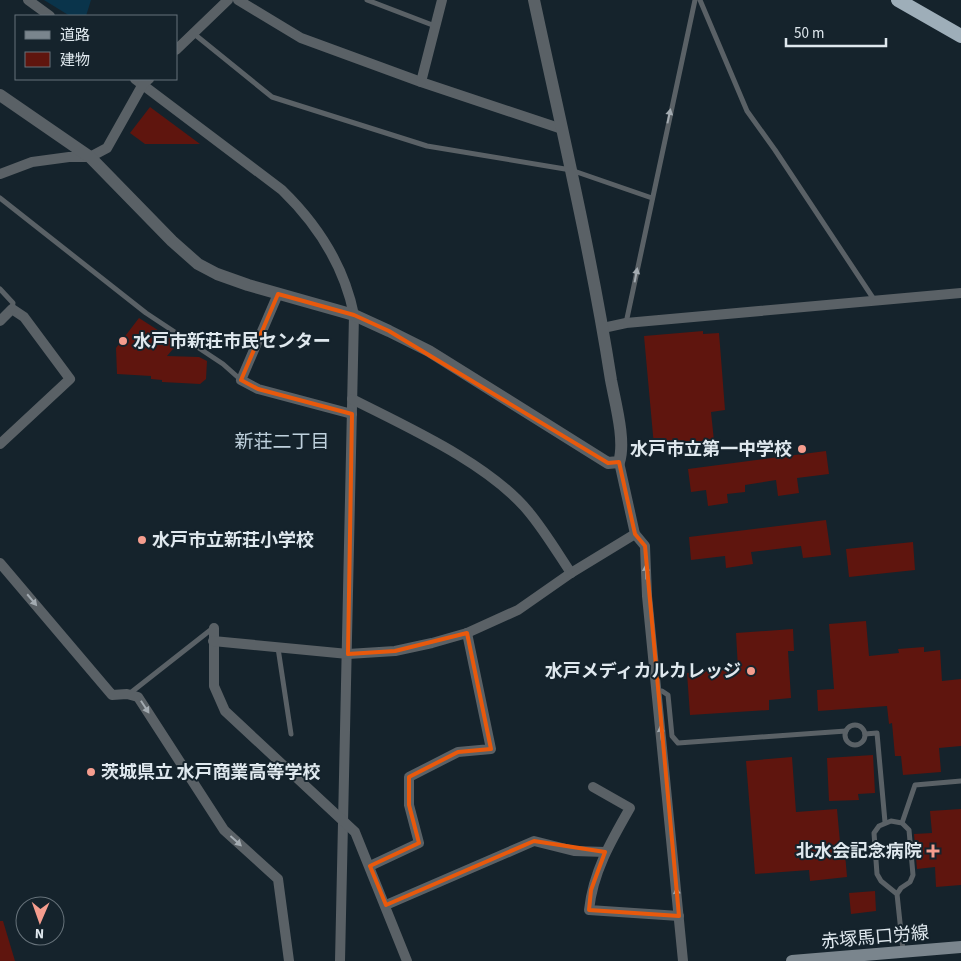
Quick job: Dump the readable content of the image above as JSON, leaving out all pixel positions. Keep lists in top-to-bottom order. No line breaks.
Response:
{"streets":{"main road":["赤塚馬口労線"]},"districts":["新荘二丁目"],"places":{"other":["水戸市新荘市民センター","水戸市立第一中学校","水戸市立新荘小学校","水戸メディカルカレッジ","茨城県立 水戸商業高等学校"],"health":["北水会記念病院"]},"legend":["道路","建物"],"scale_bar":"50 m","north":"bottom"}
